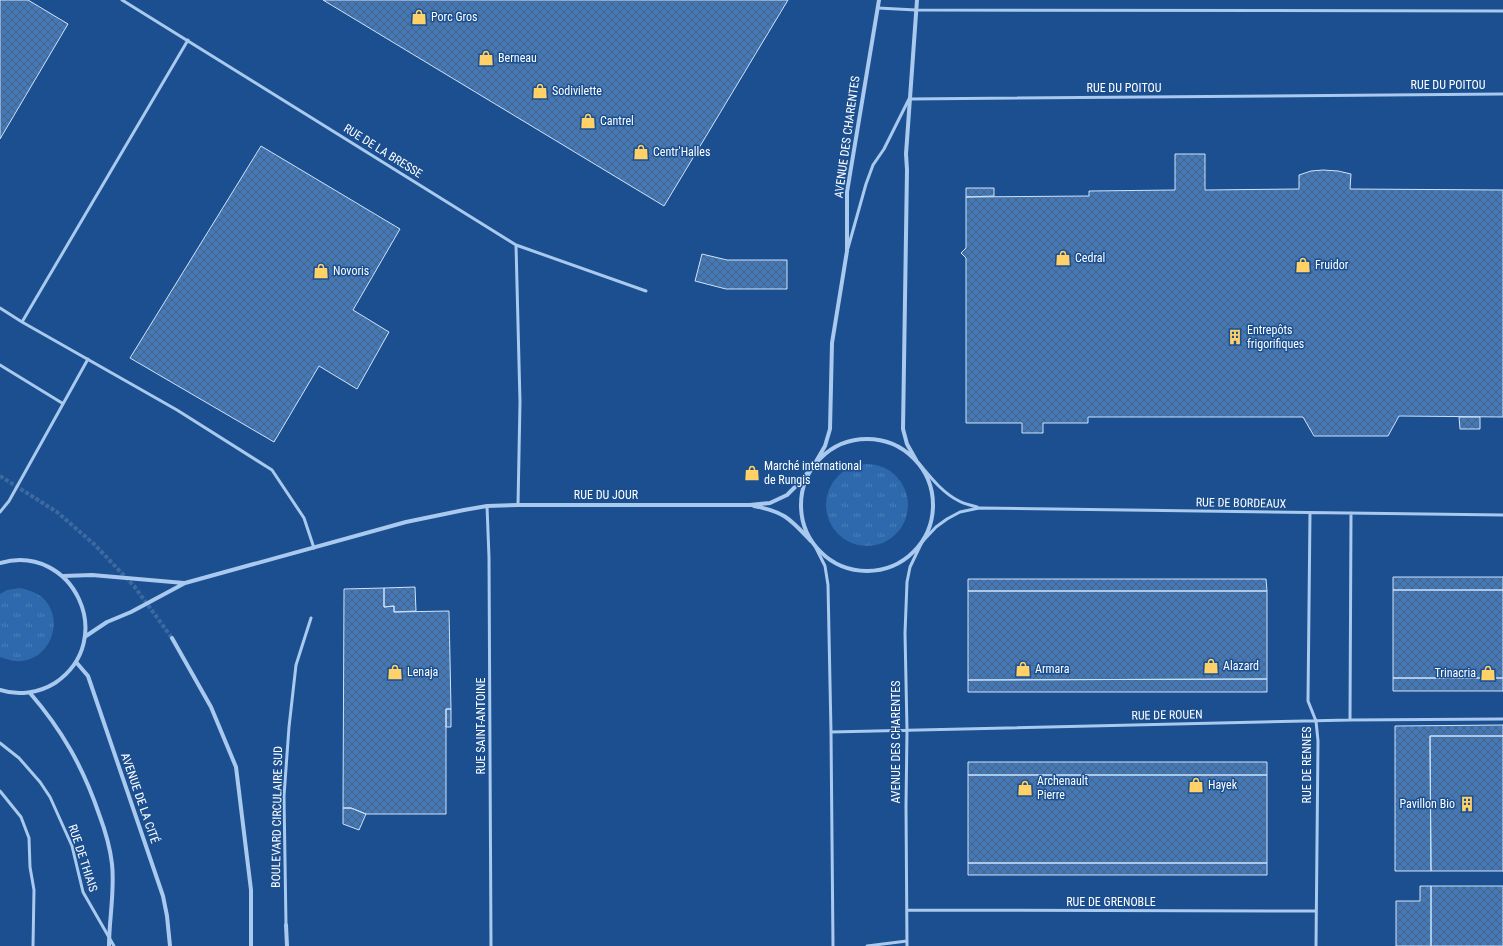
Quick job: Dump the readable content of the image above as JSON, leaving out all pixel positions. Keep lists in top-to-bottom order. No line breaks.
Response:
{"streets":{"street":["AVENUE DES CHARENTES","RUE DU JOUR","AVENUE DE LA CITÉ","BOULEVARD CIRCULAIRE SUD"],"lane":["RUE DU POITOU","RUE DE LA BRESSE","RUE DE BORDEAUX","RUE DE ROUEN","RUE SAINT-ANTOINE","RUE DE RENNES","RUE DE THIAIS","RUE DE GRENOBLE"]},"crossings":[["AVENUE DES CHARENTES","RUE DU JOUR"],["AVENUE DES CHARENTES","RUE DE BORDEAUX"],["AVENUE DES CHARENTES","RUE DE ROUEN"],["AVENUE DES CHARENTES","RUE DE GRENOBLE"],["RUE DU JOUR","RUE DE BORDEAUX"],["RUE DU JOUR","RUE SAINT-ANTOINE"],["RUE DE BORDEAUX","RUE DE RENNES"],["RUE DE ROUEN","RUE DE RENNES"],["RUE DE RENNES","RUE DE GRENOBLE"]],"places":{"shop":["Porc Gros","Berneau","Sodivilette","Cantrel","Centr'Halles","Cedral","Fruidor","Novoris","Marché international de Rungis","Alazard","Armara","Lenaja","Trinacria","Hayek","Archenault Pierre"],"building":["Entrepôts frigorifiques","Pavillon Bio"]}}
